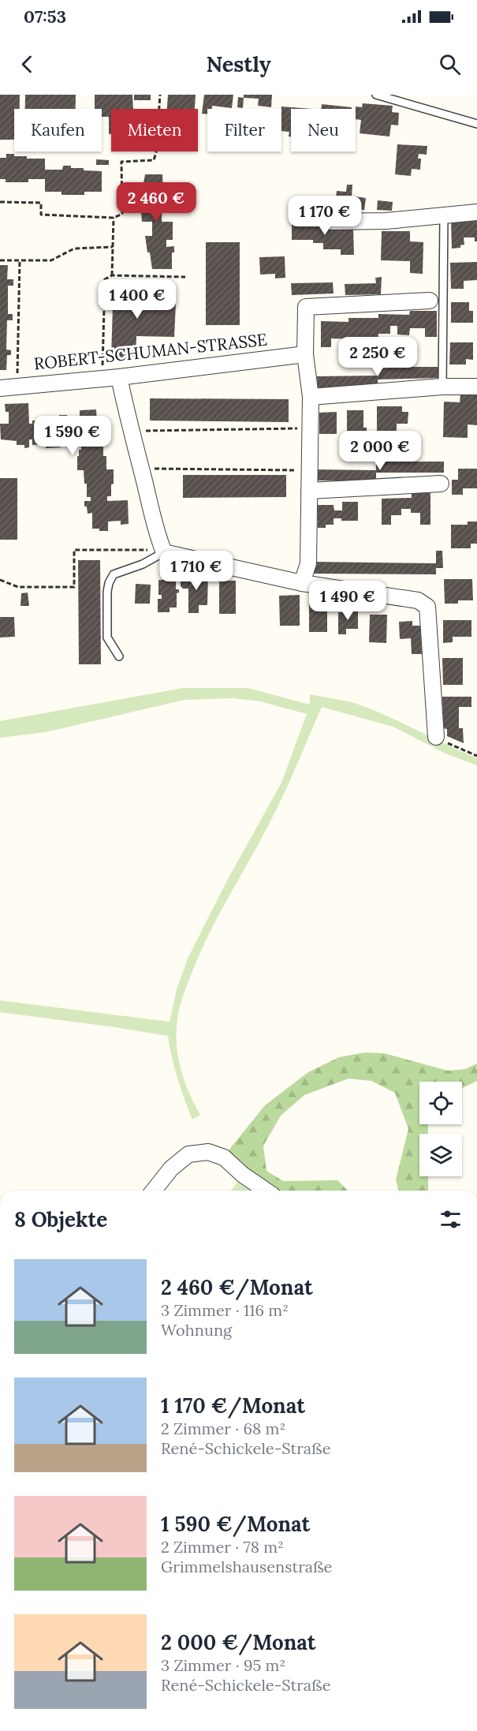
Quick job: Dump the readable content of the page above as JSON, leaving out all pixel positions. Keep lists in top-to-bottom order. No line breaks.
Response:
{"streets":{"street":["ROBERT-SCHUMAN-STRASSE"]},"page":{"status":"07:53","header":"Nestly","chip":["Kaufen","Mieten","Filter","Neu"],"price":["2 460 €","1 170 €","1 400 €","2 250 €","1 590 €","2 000 €","1 710 €","1 490 €"],"heading":"8 Objekte","list":[{"name":"2 460 €/Monat","note":"3 Zimmer · 116 m² · Wohnung"},{"name":"1 170 €/Monat","note":"2 Zimmer · 68 m² · René-Schickele-Straße"},{"name":"1 590 €/Monat","note":"2 Zimmer · 78 m² · Grimmelshausenstraße"},{"name":"2 000 €/Monat","note":"3 Zimmer · 95 m² · René-Schickele-Straße"}]}}
